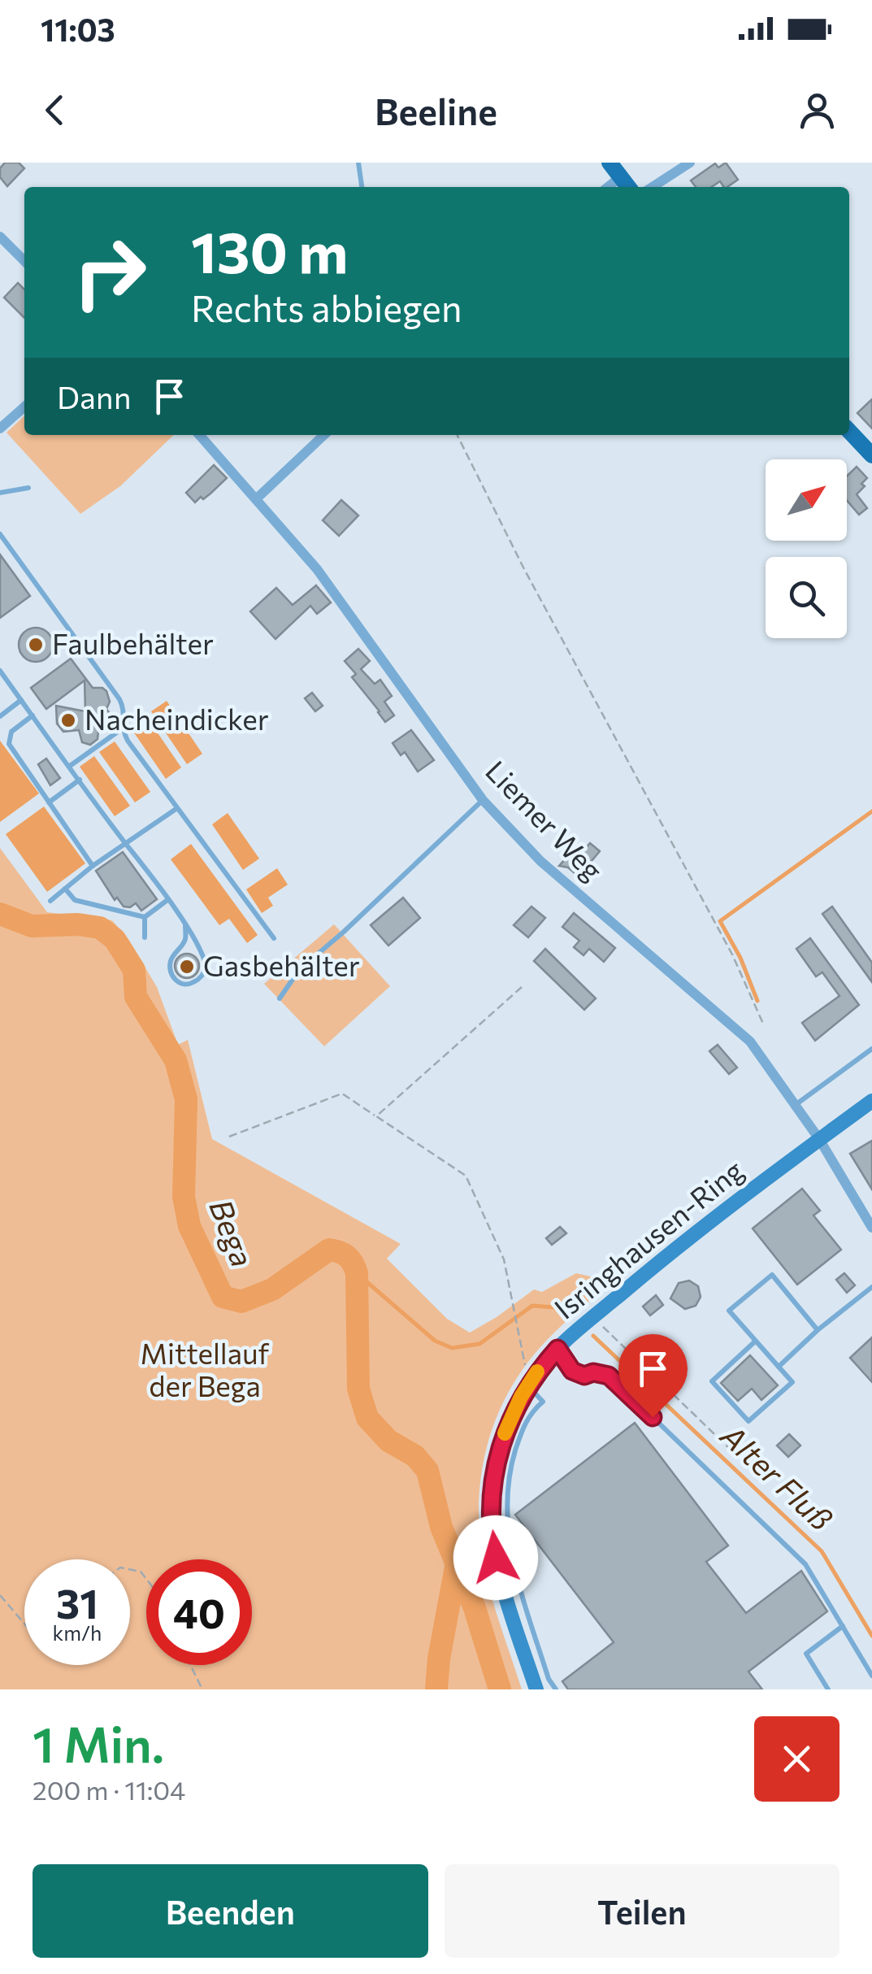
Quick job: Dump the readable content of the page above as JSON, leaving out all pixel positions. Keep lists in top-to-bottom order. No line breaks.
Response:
{"streets":{"street":["Liemer Weg","Isringhausen-Ring"]},"crossings":[["Liemer Weg","Isringhausen-Ring"]],"water":["Bega","Alter Fluß"],"parks":["Mittellauf der Bega"],"places":["Faulbehälter","Nacheindicker","Gasbehälter"],"north":"top right","page":{"status":"11:03","header":"Beeline","turn":["130 m","Rechts abbiegen"],"then":"Dann","speed":"31 km/h","limit":"40","heading":["1 Min.","200 m · 11:04"],"buttons":["Beenden","Teilen"]}}
